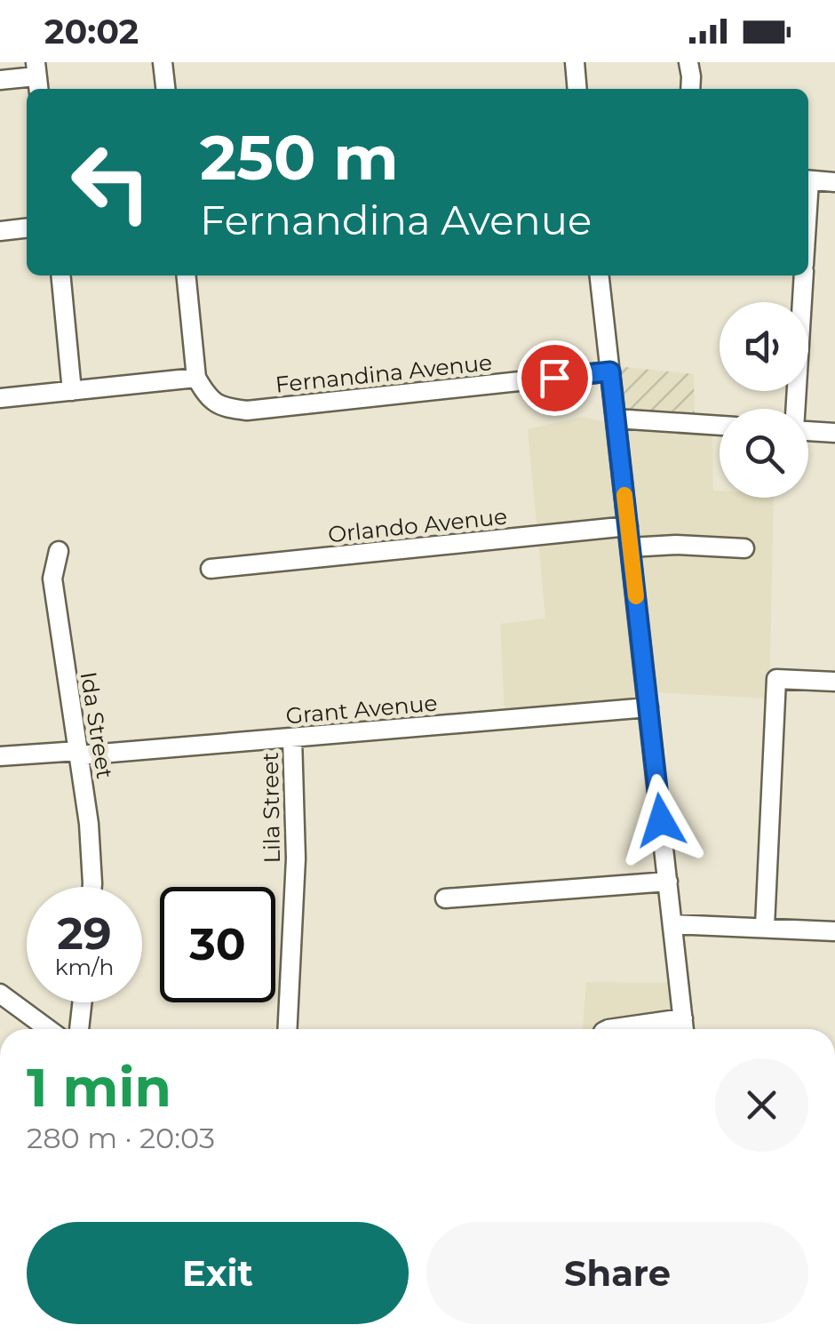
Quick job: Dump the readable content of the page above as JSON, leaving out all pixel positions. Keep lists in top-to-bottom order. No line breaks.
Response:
{"streets":{"street":["Fernandina Avenue","Orlando Avenue","Grant Avenue","Ida Street","Lila Street"]},"crossings":[["Grant Avenue","Ida Street"],["Grant Avenue","Lila Street"]],"page":{"status":"20:02","turn":["250 m","Fernandina Avenue"],"speed":"29 km/h","limit":"30","heading":["1 min","280 m · 20:03"],"buttons":["Exit","Share"]}}
